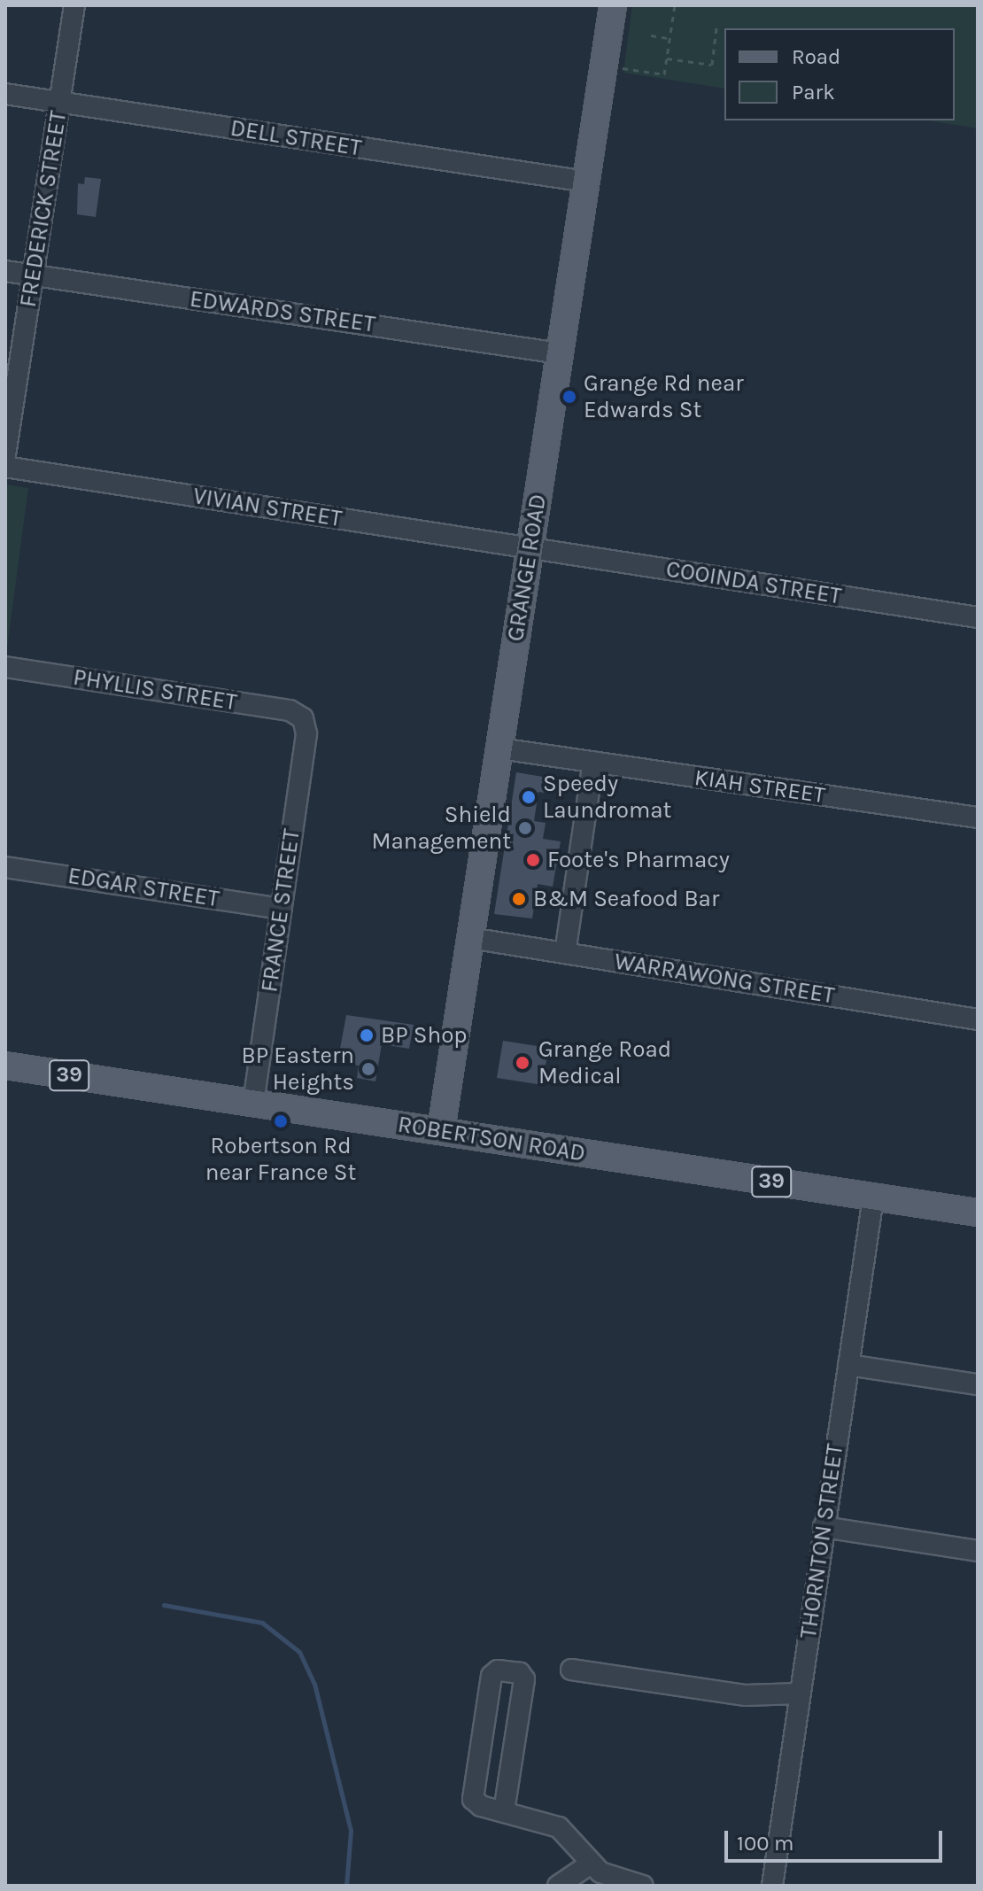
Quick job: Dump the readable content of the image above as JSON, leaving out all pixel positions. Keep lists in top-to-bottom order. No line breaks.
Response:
{"streets":{"main road":["GRANGE ROAD","39","ROBERTSON ROAD"],"street":["DELL STREET","FREDERICK STREET","EDWARDS STREET","VIVIAN STREET","COOINDA STREET","PHYLLIS STREET","KIAH STREET","EDGAR STREET","FRANCE STREET","WARRAWONG STREET","THORNTON STREET"]},"crossings":[["DELL STREET","FREDERICK STREET"],["DELL STREET","GRANGE ROAD"],["FREDERICK STREET","EDWARDS STREET"],["EDWARDS STREET","GRANGE ROAD"],["VIVIAN STREET","GRANGE ROAD"],["VIVIAN STREET","COOINDA STREET"],["GRANGE ROAD","COOINDA STREET"],["GRANGE ROAD","KIAH STREET"],["GRANGE ROAD","WARRAWONG STREET"],["GRANGE ROAD","ROBERTSON ROAD"],["PHYLLIS STREET","FRANCE STREET"],["EDGAR STREET","FRANCE STREET"],["FRANCE STREET","ROBERTSON ROAD"],["ROBERTSON ROAD","THORNTON STREET"]],"places":["Grange Rd near Edwards St","Speedy Laundromat","Shield Management","Foote's Pharmacy","B&M Seafood Bar","BP Shop","Grange Road Medical","BP Eastern Heights","Robertson Rd near France St"],"legend":["Road","Park"],"scale_bar":"100 m"}
